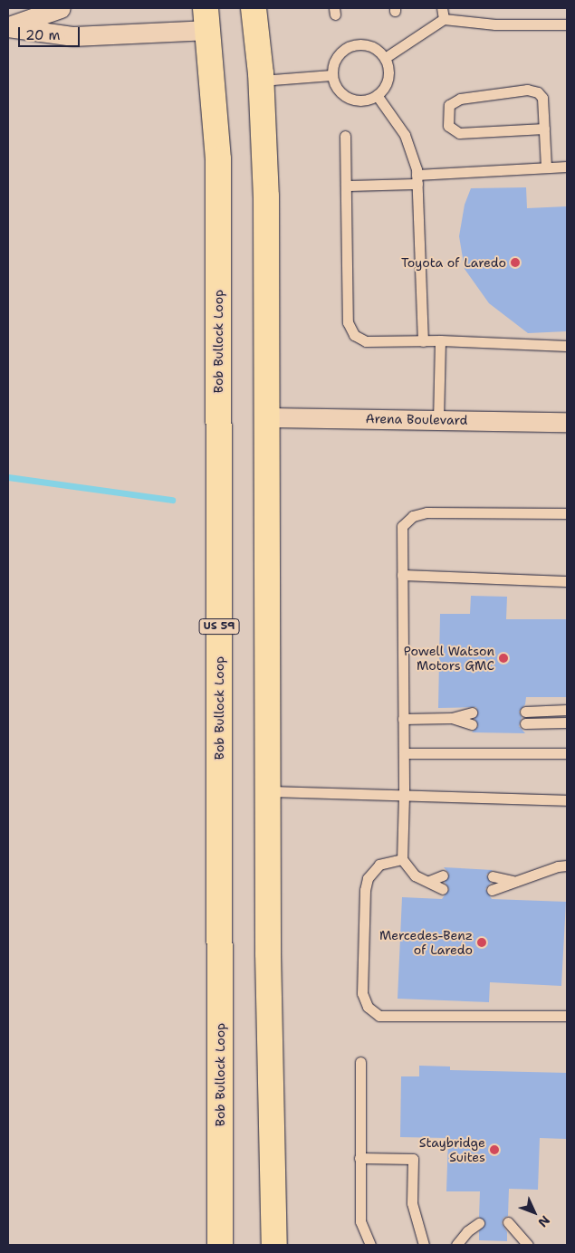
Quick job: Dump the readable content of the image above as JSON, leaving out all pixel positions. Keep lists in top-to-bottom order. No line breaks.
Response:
{"streets":{"highway":["Bob Bullock Loop","US 59"],"street":["Arena Boulevard"]},"places":["Toyota of Laredo","Powell Watson Motors GMC","Mercedes-Benz of Laredo","Staybridge Suites"],"scale_bar":"20 m","north":"bottom right"}
